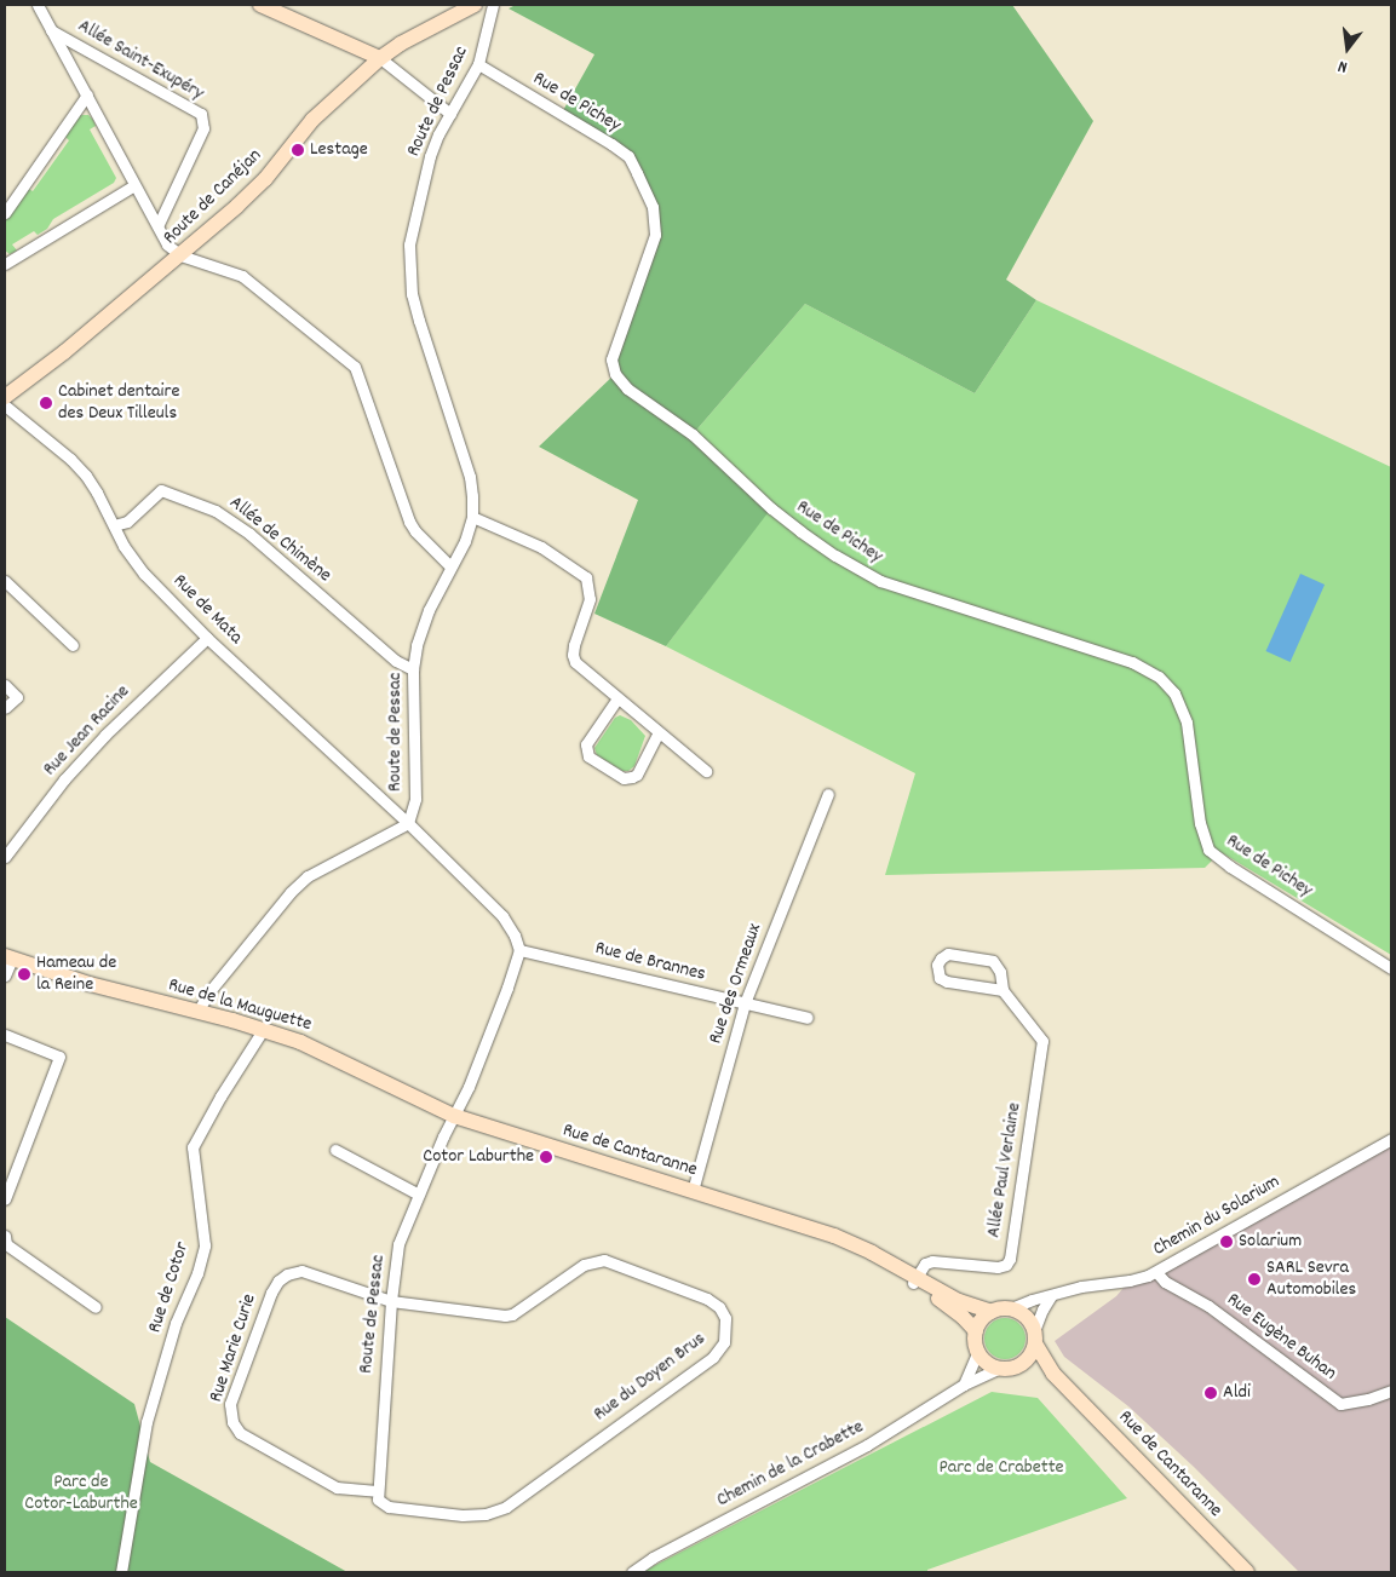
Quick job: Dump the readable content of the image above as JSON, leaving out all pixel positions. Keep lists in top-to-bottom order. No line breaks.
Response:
{"streets":{"street":["Allée Saint-Exupéry","Route de Pessac","Rue de Pichey","Route de Canéjan","Allée de Chimène","Rue de Mata","Rue Jean Racine","Rue de Brannes","Rue des Ormeaux","Rue de la Mauguette","Rue de Cantaranne","Allée Paul Verlaine","Chemin du Solarium","Rue de Cotor","Rue Eugène Buhan","Rue Marie Curie","Rue du Doyen Brus","Chemin de la Crabette"]},"crossings":[["Route de Pessac","Rue de Pichey"],["Route de Pessac","Allée de Chimène"],["Route de Pessac","Rue de Mata"],["Route de Pessac","Rue de Brannes"],["Route de Pessac","Rue de la Mauguette"],["Route de Pessac","Rue de Cantaranne"],["Route de Pessac","Rue Marie Curie"],["Route de Pessac","Rue du Doyen Brus"],["Allée de Chimène","Rue de Mata"],["Rue de Mata","Rue Jean Racine"],["Rue de Brannes","Rue des Ormeaux"],["Rue des Ormeaux","Rue de Cantaranne"],["Rue de la Mauguette","Rue de Cantaranne"],["Rue de la Mauguette","Rue de Cotor"],["Rue de Cantaranne","Allée Paul Verlaine"],["Rue de Cantaranne","Chemin du Solarium"],["Rue de Cantaranne","Chemin de la Crabette"],["Chemin du Solarium","Rue Eugène Buhan"],["Chemin du Solarium","Chemin de la Crabette"],["Rue Marie Curie","Rue du Doyen Brus"]],"parks":["Parc de Crabette","Parc de Cotor-Laburthe"],"places":["Lestage","Cabinet dentaire des Deux Tilleuls","Hameau de la Reine","Cotor Laburthe","Solarium","SARL Sevra Automobiles","Aldi"],"north":"bottom"}
